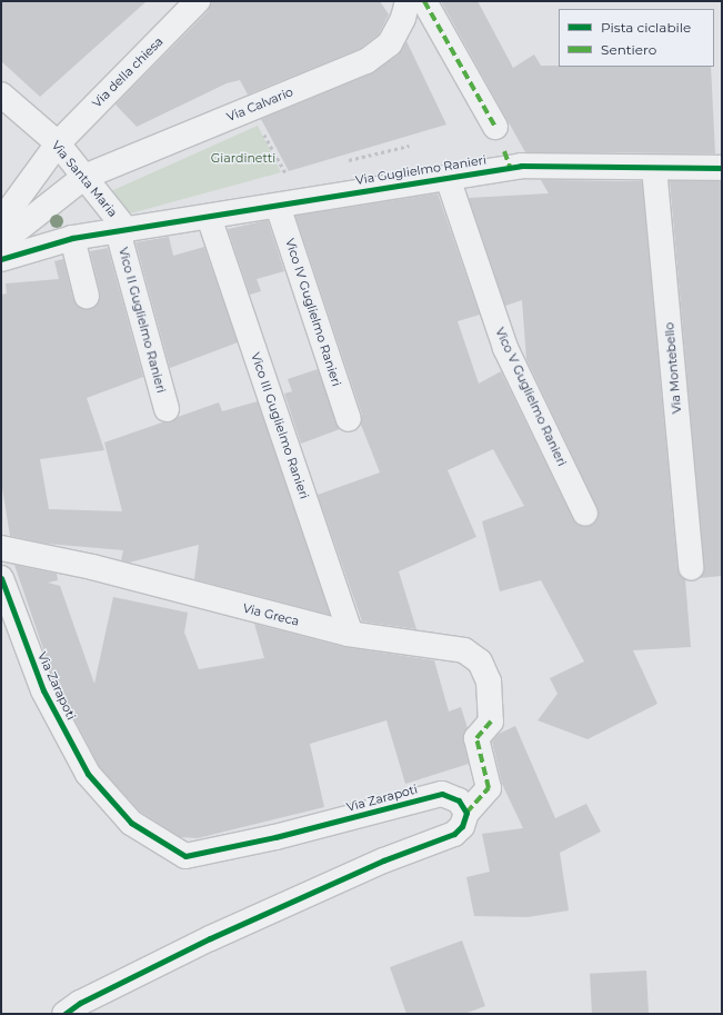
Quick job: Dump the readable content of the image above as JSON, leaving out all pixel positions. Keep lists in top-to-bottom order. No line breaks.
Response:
{"streets":{"street":["Via della chiesa","Via Calvario","Via Guglielmo Ranieri","Via Santa Maria","Vico IV Guglielmo Ranieri","Vico II Guglielmo Ranieri","Via Montebello","Vico V Guglielmo Ranieri","Vico III Guglielmo Ranieri","Via Greca","Via Zarapoti"]},"crossings":[["Via della chiesa","Via Santa Maria"],["Via Calvario","Via Santa Maria"],["Via Guglielmo Ranieri","Via Santa Maria"],["Via Guglielmo Ranieri","Vico IV Guglielmo Ranieri"],["Via Guglielmo Ranieri","Vico II Guglielmo Ranieri"],["Via Guglielmo Ranieri","Via Montebello"],["Via Guglielmo Ranieri","Vico V Guglielmo Ranieri"],["Via Guglielmo Ranieri","Vico III Guglielmo Ranieri"],["Via Santa Maria","Vico II Guglielmo Ranieri"],["Vico III Guglielmo Ranieri","Via Greca"],["Via Greca","Via Zarapoti"]],"parks":["Giardinetti"],"legend":["Pista ciclabile","Sentiero"]}
